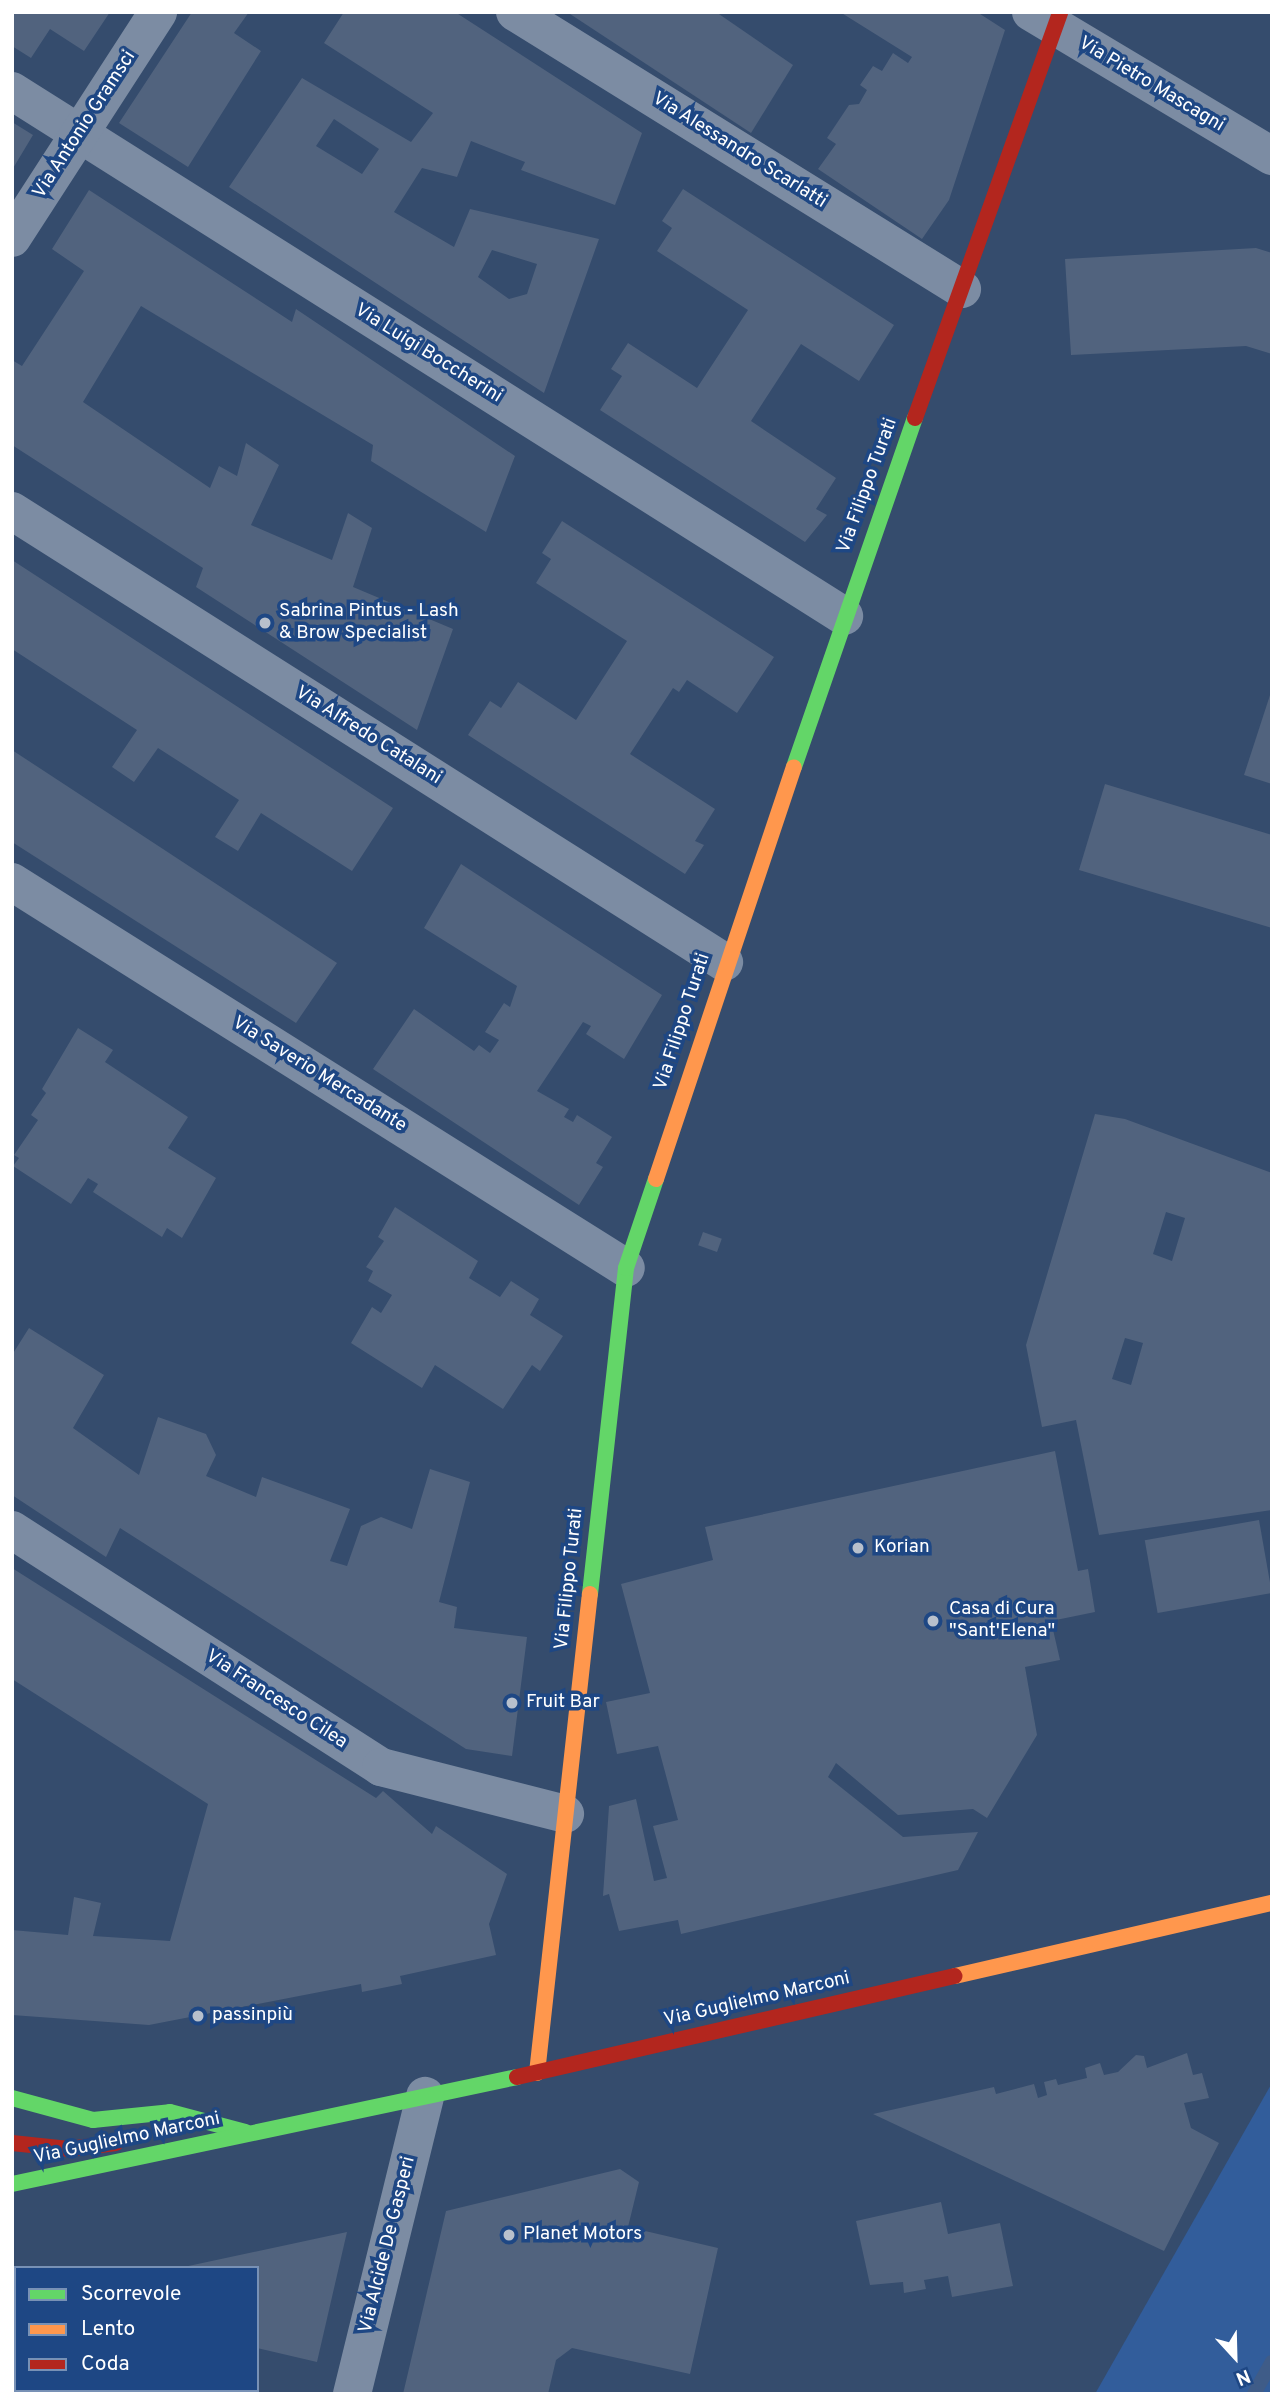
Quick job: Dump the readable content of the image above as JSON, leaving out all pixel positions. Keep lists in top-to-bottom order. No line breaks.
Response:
{"streets":{"street":["Via Pietro Mascagni","Via Antonio Gramsci","Via Alessandro Scarlatti","Via Luigi Boccherini","Via Filippo Turati","Via Alfredo Catalani","Via Saverio Mercadante","Via Francesco Cilea","Via Guglielmo Marconi","Via Alcide De Gasperi"]},"crossings":[["Via Pietro Mascagni","Via Filippo Turati"],["Via Antonio Gramsci","Via Luigi Boccherini"],["Via Alessandro Scarlatti","Via Filippo Turati"],["Via Luigi Boccherini","Via Filippo Turati"],["Via Filippo Turati","Via Alfredo Catalani"],["Via Filippo Turati","Via Saverio Mercadante"],["Via Filippo Turati","Via Francesco Cilea"],["Via Filippo Turati","Via Guglielmo Marconi"],["Via Guglielmo Marconi","Via Alcide De Gasperi"]],"places":["Sabrina Pintus - Lash & Brow Specialist","Korian","Casa di Cura \"Sant'Elena\"","Fruit Bar","passinpiù","Planet Motors"],"legend":["Scorrevole","Lento","Coda"],"north":"bottom"}
